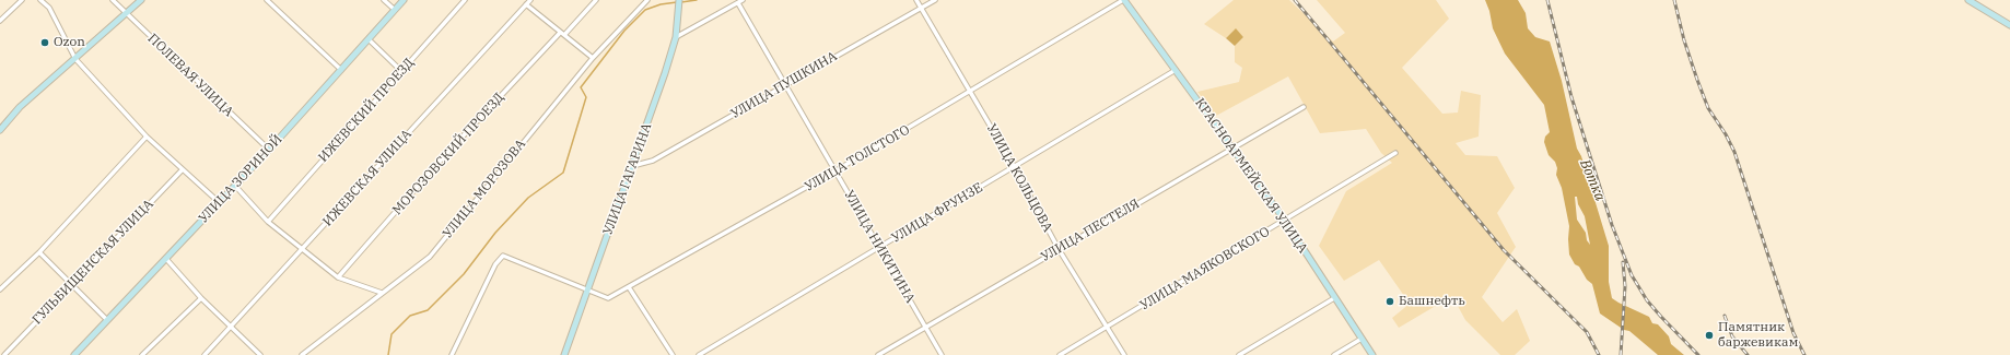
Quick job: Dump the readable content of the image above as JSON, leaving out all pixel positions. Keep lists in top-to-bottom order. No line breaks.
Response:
{"streets":{"main road":["КРАСНОАРМЕЙСКАЯ УЛИЦА","УЛИЦА ЗОРИНОЙ","УЛИЦА ГАГАРИНА"],"street":["ПОЛЕВАЯ УЛИЦА","УЛИЦА ПУШКИНА","ИЖЕВСКИЙ ПРОЕЗД","МОРОЗОВСКИЙ ПРОЕЗД","УЛИЦА ТОЛСТОГО","ИЖЕВСКАЯ УЛИЦА","УЛИЦА КОЛЬЦОВА","УЛИЦА МОРОЗОВА","УЛИЦА ФРУНЗЕ","УЛИЦА ПЕСТЕЛЯ","УЛИЦА НИКИТИНА","ГУЛЬБИЩЕНСКАЯ УЛИЦА","УЛИЦА МАЯКОВСКОГО"]},"crossings":[["ПОЛЕВАЯ УЛИЦА","УЛИЦА ЗОРИНОЙ"],["УЛИЦА ПУШКИНА","УЛИЦА КОЛЬЦОВА"],["УЛИЦА ПУШКИНА","УЛИЦА ГАГАРИНА"],["УЛИЦА ПУШКИНА","УЛИЦА НИКИТИНА"],["УЛИЦА ТОЛСТОГО","КРАСНОАРМЕЙСКАЯ УЛИЦА"],["УЛИЦА ТОЛСТОГО","УЛИЦА КОЛЬЦОВА"],["УЛИЦА ТОЛСТОГО","УЛИЦА ГАГАРИНА"],["УЛИЦА ТОЛСТОГО","УЛИЦА НИКИТИНА"],["КРАСНОАРМЕЙСКАЯ УЛИЦА","УЛИЦА ФРУНЗЕ"],["КРАСНОАРМЕЙСКАЯ УЛИЦА","УЛИЦА ПЕСТЕЛЯ"],["КРАСНОАРМЕЙСКАЯ УЛИЦА","УЛИЦА МАЯКОВСКОГО"],["УЛИЦА КОЛЬЦОВА","УЛИЦА ФРУНЗЕ"],["УЛИЦА КОЛЬЦОВА","УЛИЦА ПЕСТЕЛЯ"],["УЛИЦА КОЛЬЦОВА","УЛИЦА МАЯКОВСКОГО"],["УЛИЦА ФРУНЗЕ","УЛИЦА НИКИТИНА"],["УЛИЦА ПЕСТЕЛЯ","УЛИЦА НИКИТИНА"]],"water":["Вотка"],"places":["Ozon","Башнефть","Памятник баржевикам"]}
